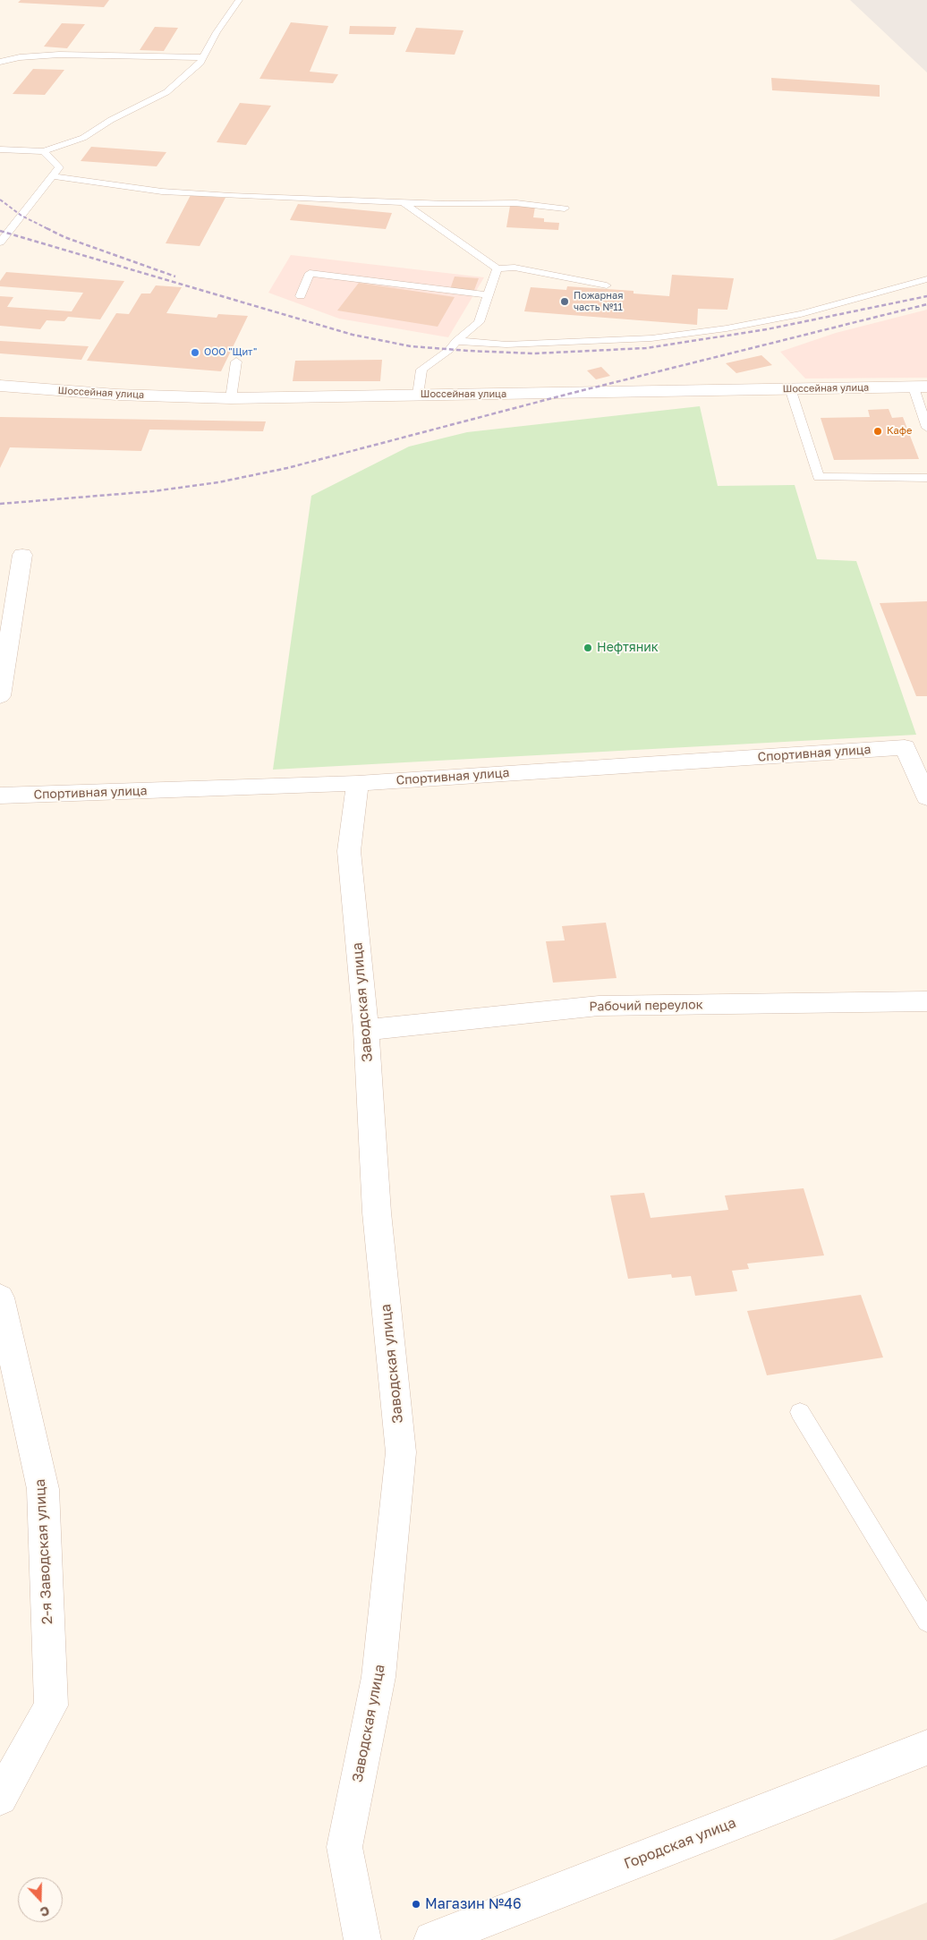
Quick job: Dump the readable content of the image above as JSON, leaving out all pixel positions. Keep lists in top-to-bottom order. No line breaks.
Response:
{"streets":{"street":["Шоссейная улица","Спортивная улица","Заводская улица","Рабочий переулок","2-я Заводская улица","Городская улица"]},"crossings":[["Спортивная улица","Заводская улица"],["Заводская улица","Рабочий переулок"]],"places":["Пожарная часть №11","ООО \"Щит\"","Кафе","Нефтяник","Магазин №46"],"north":"bottom"}
